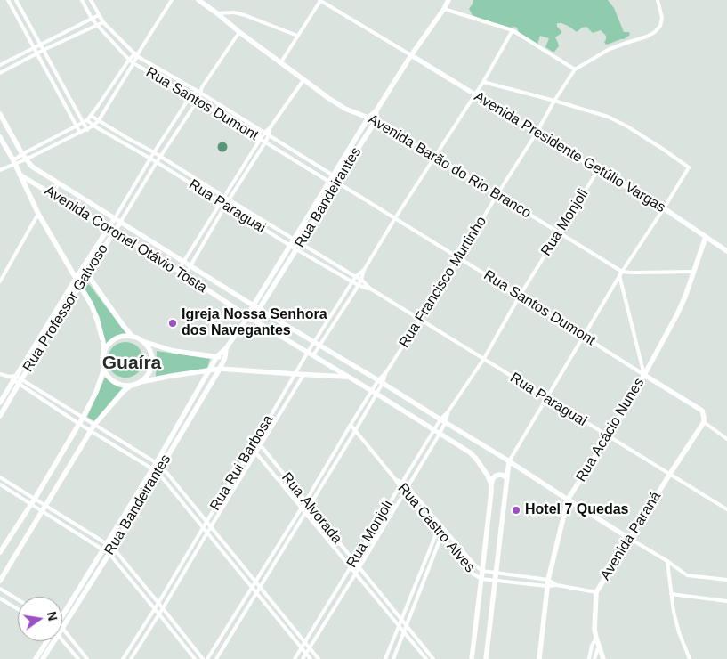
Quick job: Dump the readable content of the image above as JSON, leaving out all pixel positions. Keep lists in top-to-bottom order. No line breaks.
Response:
{"streets":{"street":["Rua Santos Dumont","Avenida Presidente Getúlio Vargas","Avenida Barão do Rio Branco","Rua Bandeirantes","Rua Paraguai","Rua Monjoli","Avenida Coronel Otávio Tosta","Rua Francisco Murtinho","Rua Professor Galvoso","Rua Acácio Nunes","Rua Rui Barbosa","Rua Alvorada","Rua Castro Alves","Avenida Paraná"]},"crossings":[["Rua Santos Dumont","Rua Bandeirantes"],["Rua Santos Dumont","Rua Monjoli"],["Rua Santos Dumont","Rua Francisco Murtinho"],["Rua Santos Dumont","Rua Professor Galvoso"],["Rua Santos Dumont","Rua Acácio Nunes"],["Rua Santos Dumont","Rua Rui Barbosa"],["Rua Santos Dumont","Avenida Paraná"],["Avenida Presidente Getúlio Vargas","Rua Bandeirantes"],["Avenida Presidente Getúlio Vargas","Rua Monjoli"],["Avenida Presidente Getúlio Vargas","Rua Francisco Murtinho"],["Avenida Presidente Getúlio Vargas","Rua Acácio Nunes"],["Avenida Presidente Getúlio Vargas","Rua Rui Barbosa"],["Avenida Barão do Rio Branco","Rua Bandeirantes"],["Avenida Barão do Rio Branco","Rua Monjoli"],["Avenida Barão do Rio Branco","Rua Francisco Murtinho"],["Avenida Barão do Rio Branco","Rua Professor Galvoso"],["Avenida Barão do Rio Branco","Rua Rui Barbosa"],["Rua Bandeirantes","Rua Paraguai"],["Rua Bandeirantes","Avenida Coronel Otávio Tosta"],["Rua Paraguai","Rua Monjoli"],["Rua Paraguai","Rua Francisco Murtinho"],["Rua Paraguai","Rua Professor Galvoso"],["Rua Paraguai","Rua Acácio Nunes"],["Rua Paraguai","Rua Rui Barbosa"],["Rua Paraguai","Avenida Paraná"],["Rua Monjoli","Avenida Coronel Otávio Tosta"],["Rua Monjoli","Rua Alvorada"],["Rua Monjoli","Rua Castro Alves"],["Avenida Coronel Otávio Tosta","Rua Francisco Murtinho"],["Avenida Coronel Otávio Tosta","Rua Professor Galvoso"],["Avenida Coronel Otávio Tosta","Rua Acácio Nunes"],["Avenida Coronel Otávio Tosta","Rua Rui Barbosa"],["Avenida Coronel Otávio Tosta","Avenida Paraná"],["Rua Francisco Murtinho","Rua Alvorada"],["Rua Francisco Murtinho","Rua Castro Alves"],["Rua Acácio Nunes","Rua Castro Alves"],["Rua Rui Barbosa","Rua Alvorada"],["Rua Castro Alves","Avenida Paraná"]],"districts":["Guaíra"],"places":["Igreja Nossa Senhora dos Navegantes","Hotel 7 Quedas"],"north":"right"}
